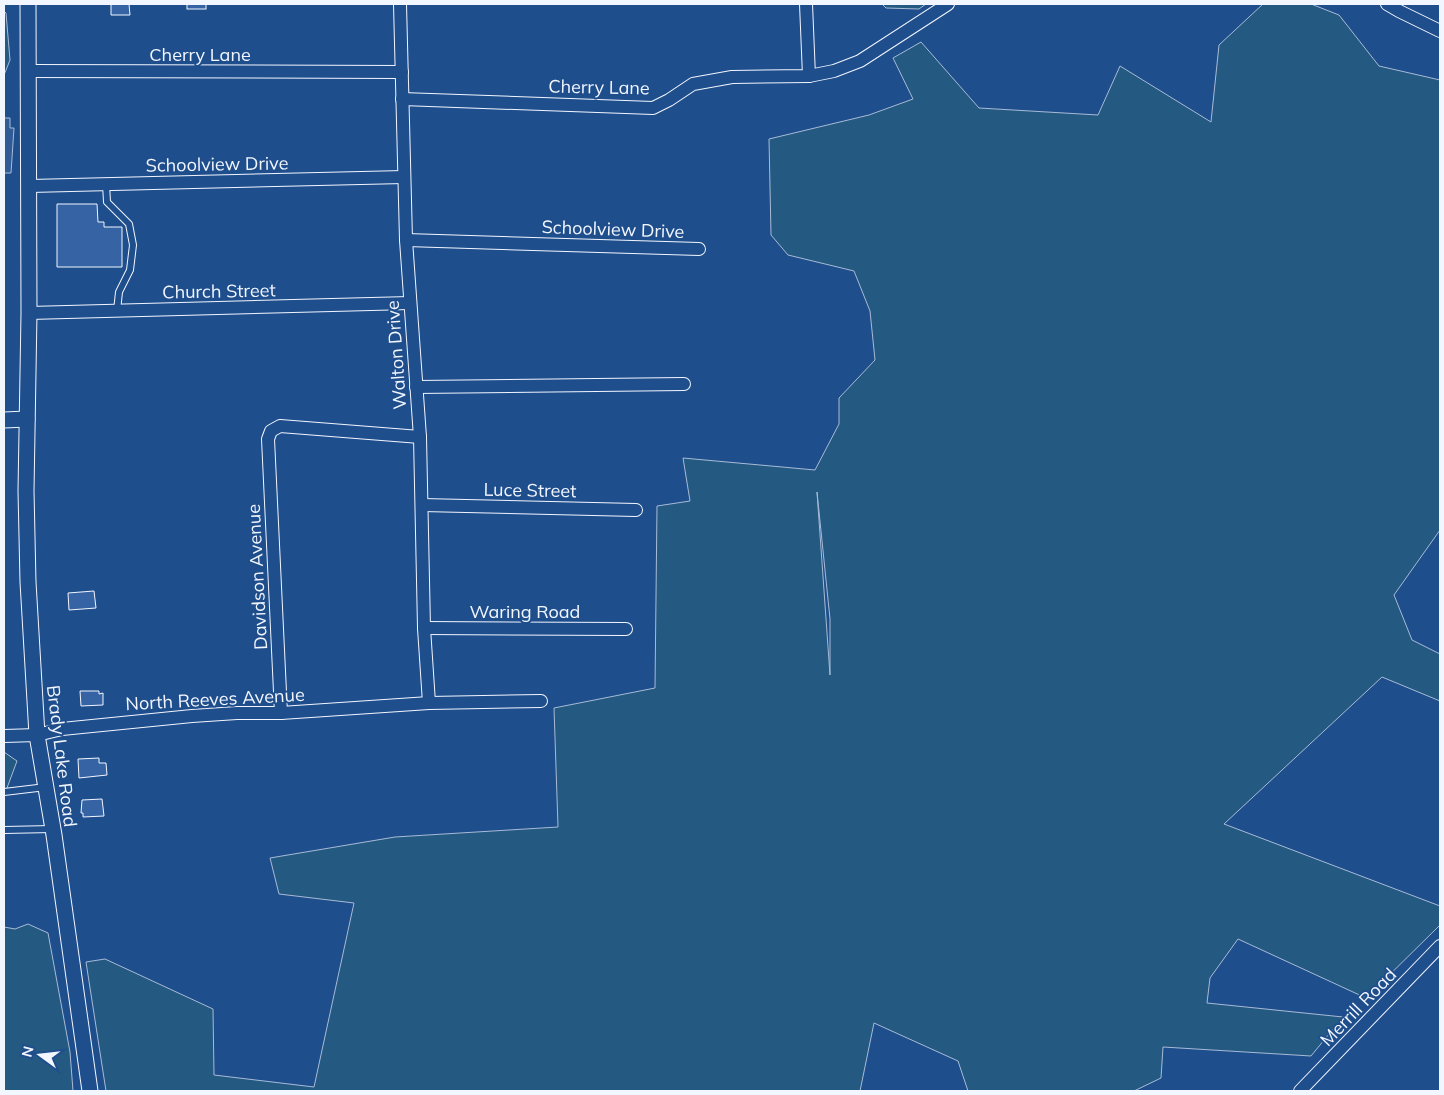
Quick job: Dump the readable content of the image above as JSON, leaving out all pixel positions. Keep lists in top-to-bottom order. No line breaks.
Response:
{"streets":{"street":["Cherry Lane","Schoolview Drive","Church Street","Walton Drive","Luce Street","Davidson Avenue","Waring Road","North Reeves Avenue","Brady Lake Road","Merrill Road"]},"crossings":[["Cherry Lane","Walton Drive"],["Cherry Lane","Brady Lake Road"],["Schoolview Drive","Walton Drive"],["Schoolview Drive","Brady Lake Road"],["Church Street","Walton Drive"],["Church Street","Brady Lake Road"],["Walton Drive","Luce Street"],["Walton Drive","Davidson Avenue"],["Walton Drive","Waring Road"],["Walton Drive","North Reeves Avenue"],["Davidson Avenue","North Reeves Avenue"],["North Reeves Avenue","Brady Lake Road"]],"north":"left"}
